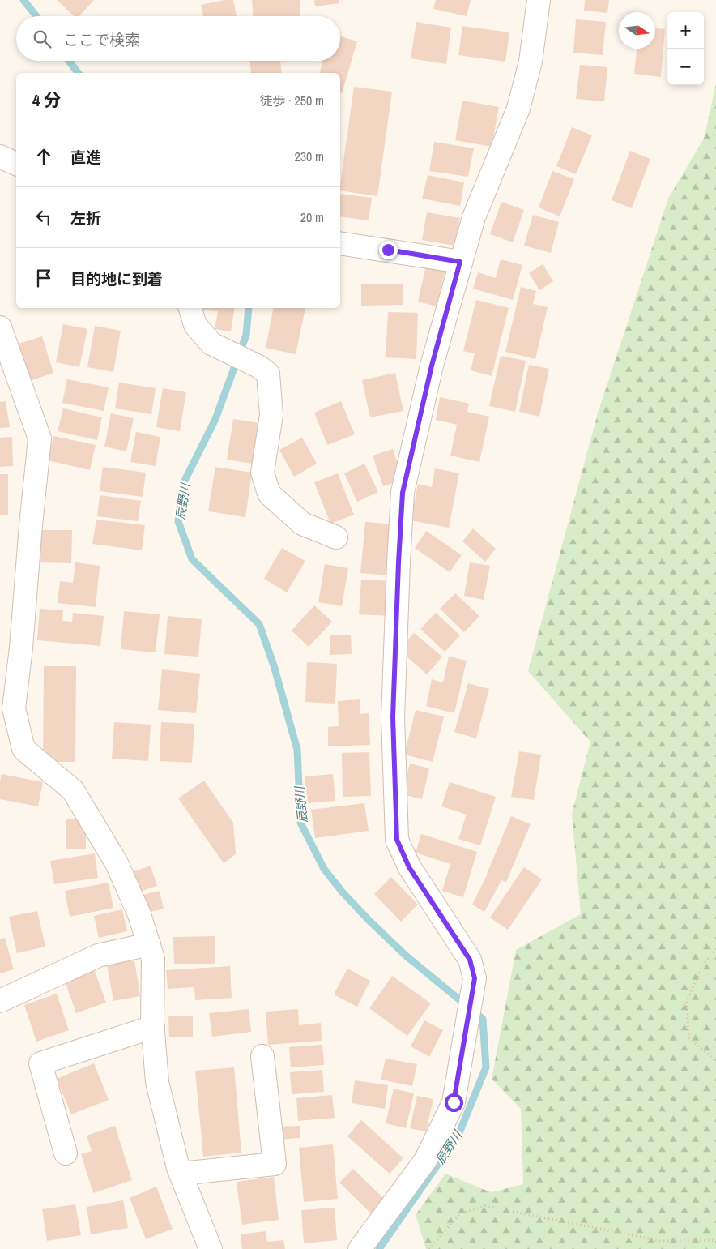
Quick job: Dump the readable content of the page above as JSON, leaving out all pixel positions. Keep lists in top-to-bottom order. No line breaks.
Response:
{"water":["辰野川"],"north":"right","page":{"map_buttons":["+","−"],"search":"ここで検索","heading":["4 分","徒歩 · 250 m"],"list":[["直進","230 m"],["左折","20 m"],"目的地に到着"]}}
